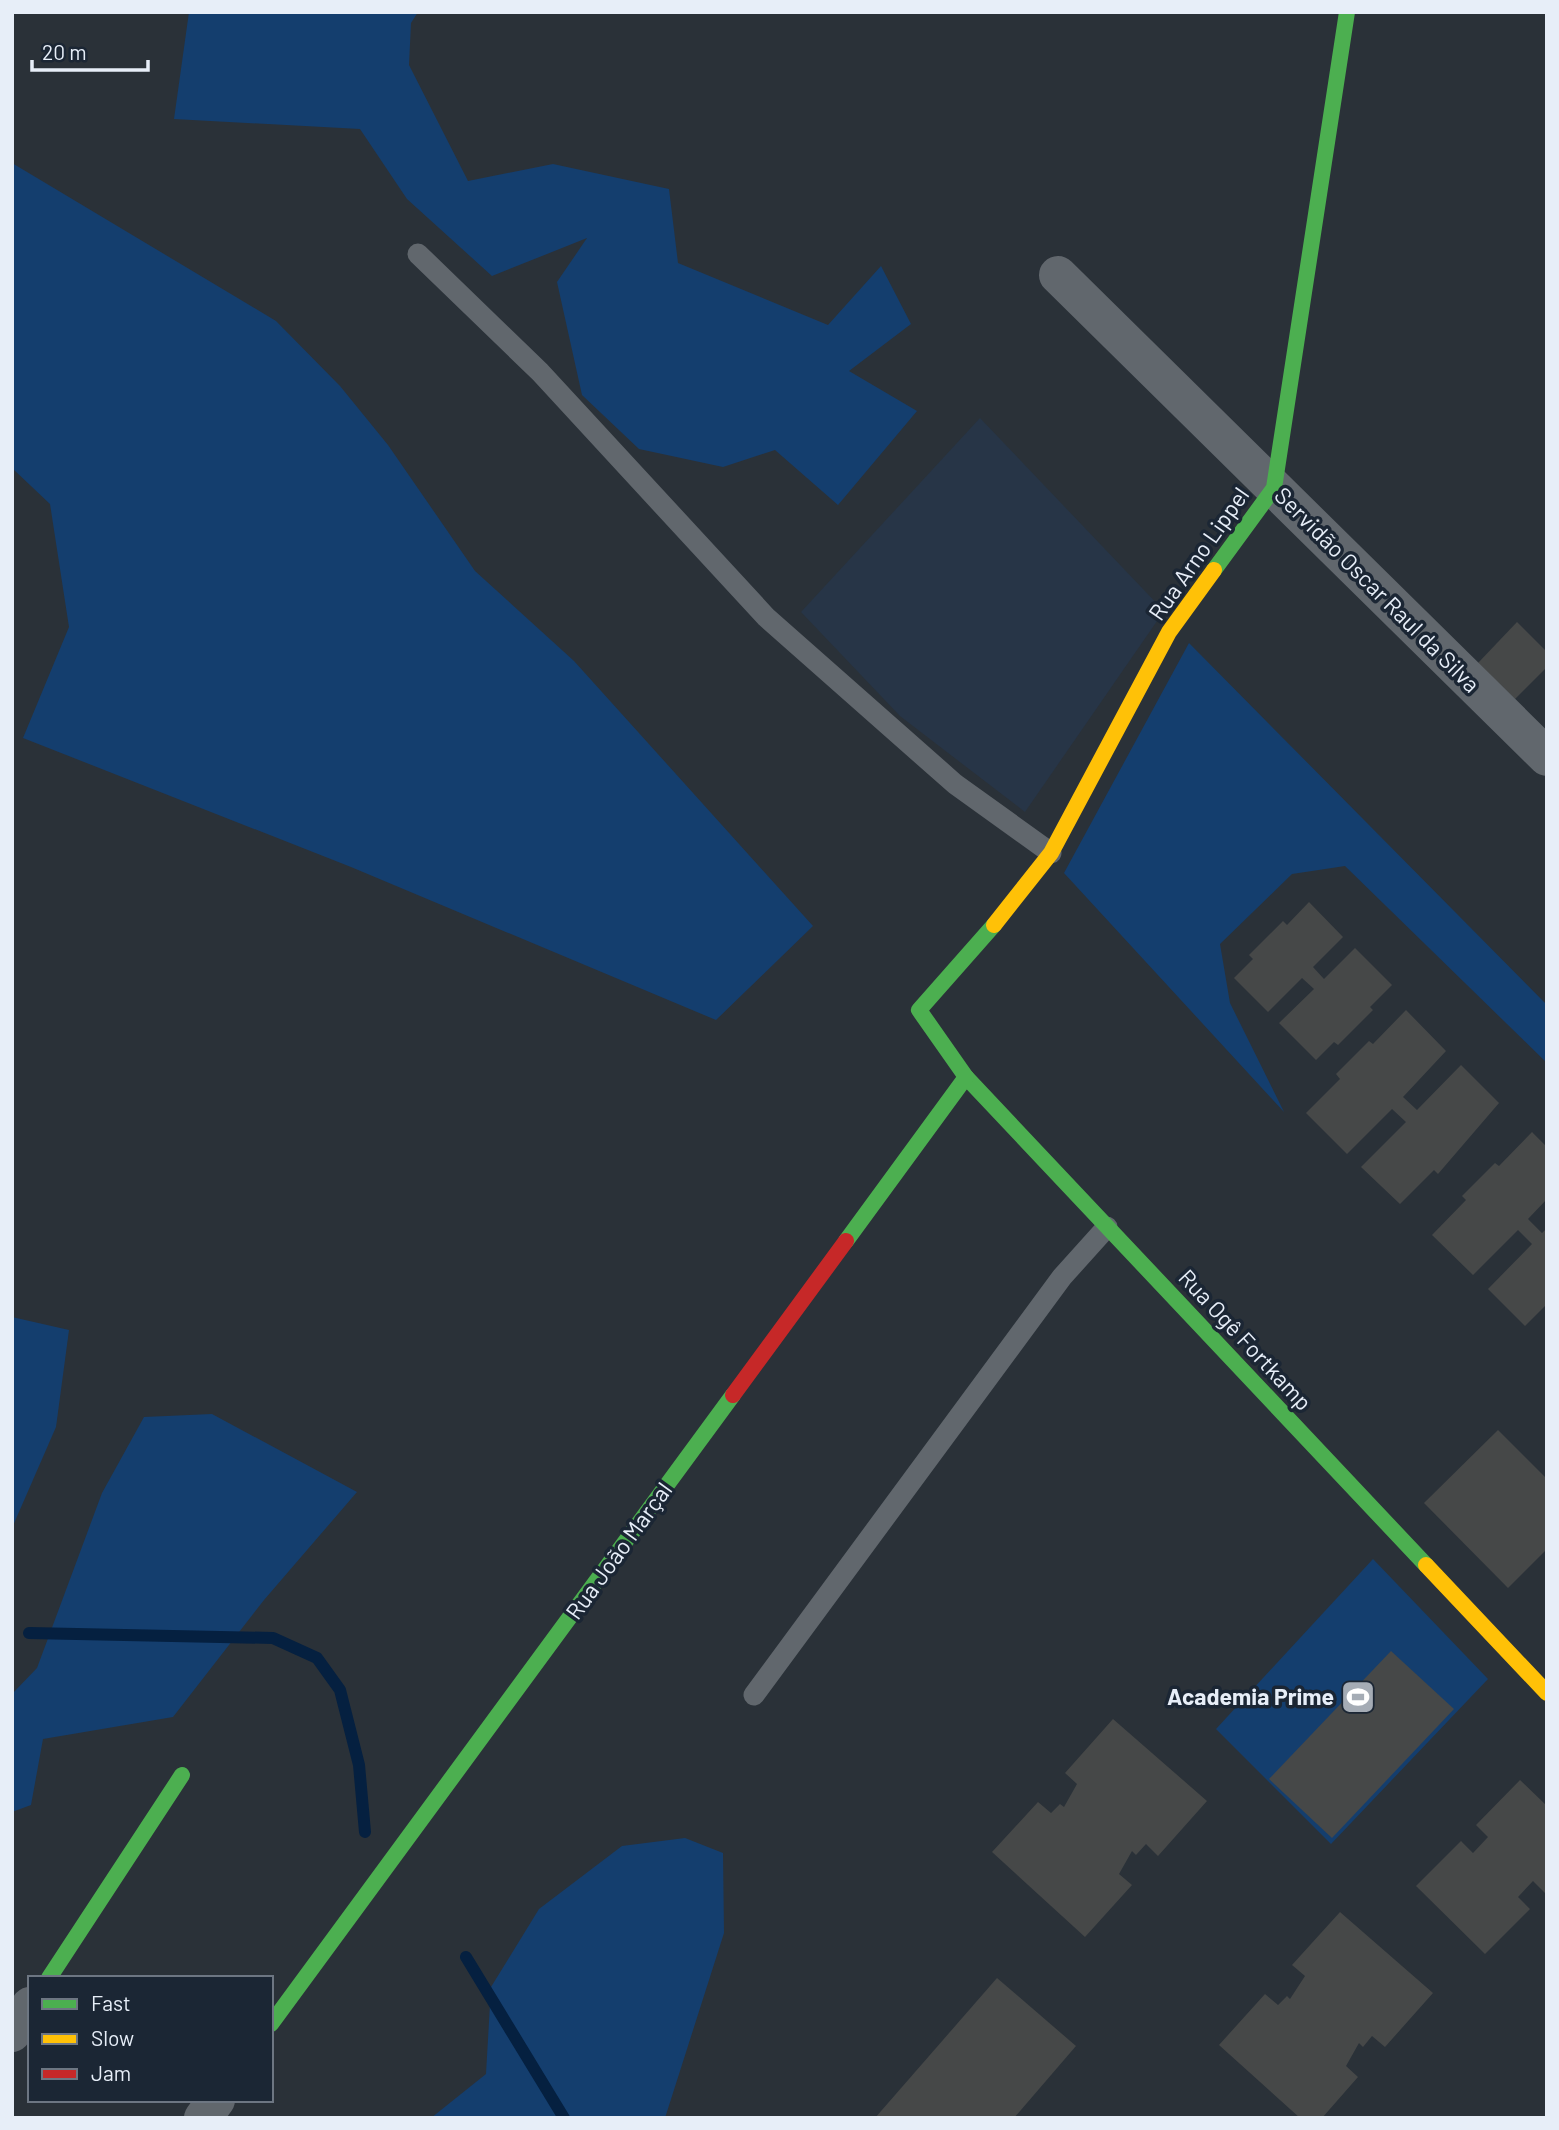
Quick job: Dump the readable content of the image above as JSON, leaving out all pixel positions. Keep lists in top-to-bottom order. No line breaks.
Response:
{"streets":{"street":["Rua Arno Lippel","Servidão Oscar Raul da Silva","Rua Ogê Fortkamp","Rua João Marçal"]},"crossings":[["Rua Arno Lippel","Servidão Oscar Raul da Silva"],["Rua Arno Lippel","Rua Ogê Fortkamp"],["Rua Ogê Fortkamp","Rua João Marçal"]],"places":{"sports":["Academia Prime"]},"legend":["Fast","Slow","Jam"],"scale_bar":"20 m"}
